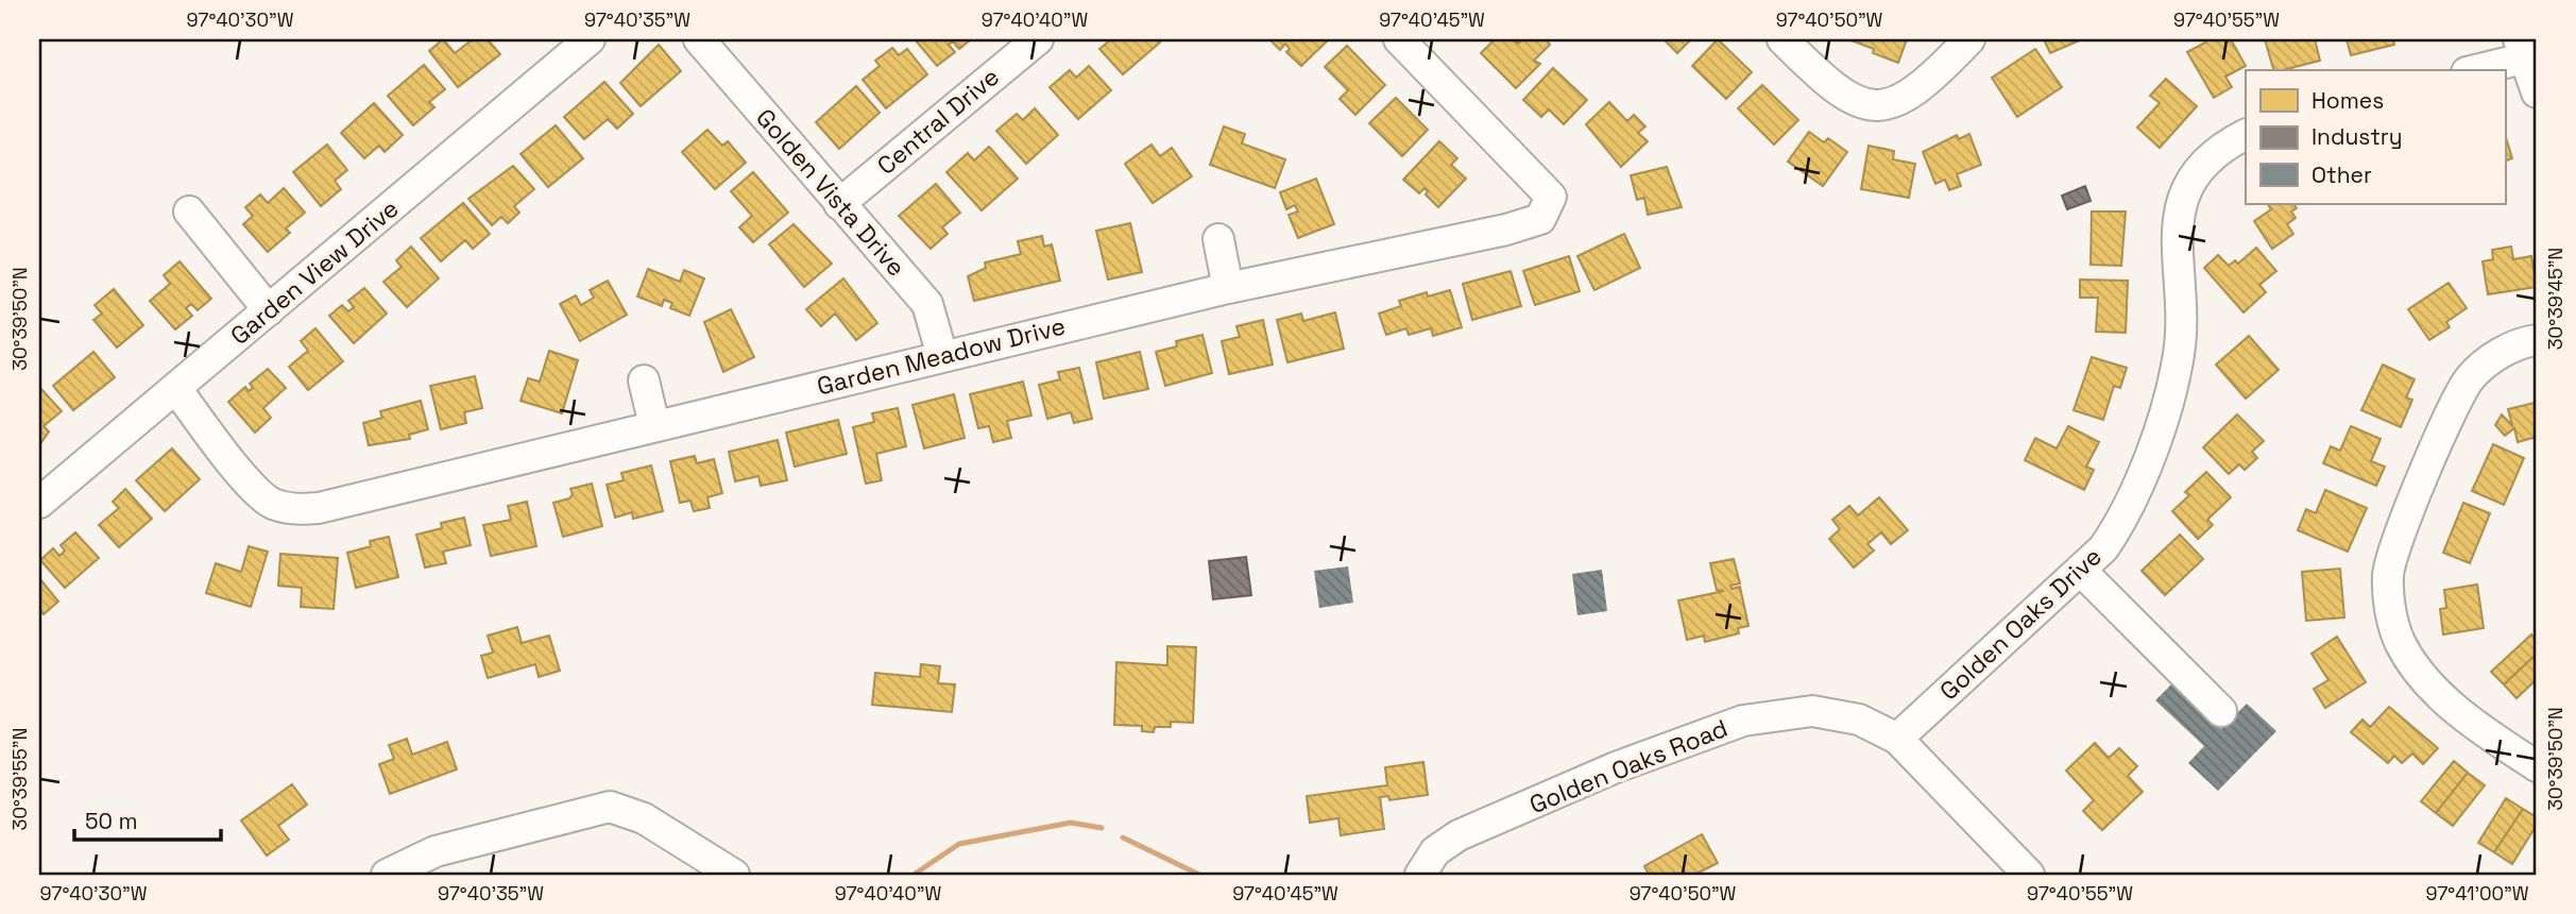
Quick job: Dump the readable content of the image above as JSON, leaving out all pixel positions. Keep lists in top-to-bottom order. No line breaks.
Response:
{"streets":{"street":["Central Drive","Golden Vista Drive","Garden View Drive","Garden Meadow Drive","Golden Oaks Drive","Golden Oaks Road"]},"crossings":[["Central Drive","Golden Vista Drive"],["Golden Vista Drive","Garden Meadow Drive"],["Garden View Drive","Garden Meadow Drive"],["Golden Oaks Drive","Golden Oaks Road"]],"legend":["Homes","Industry","Other"],"scale_bar":"50 m","coordinates":["97°40'30\"W","97°40'35\"W","97°40'40\"W","97°40'45\"W","97°40'50\"W","97°40'55\"W","30°39'45\"N","30°39'50\"N","30°39'55\"N","97°41'00\"W"]}
